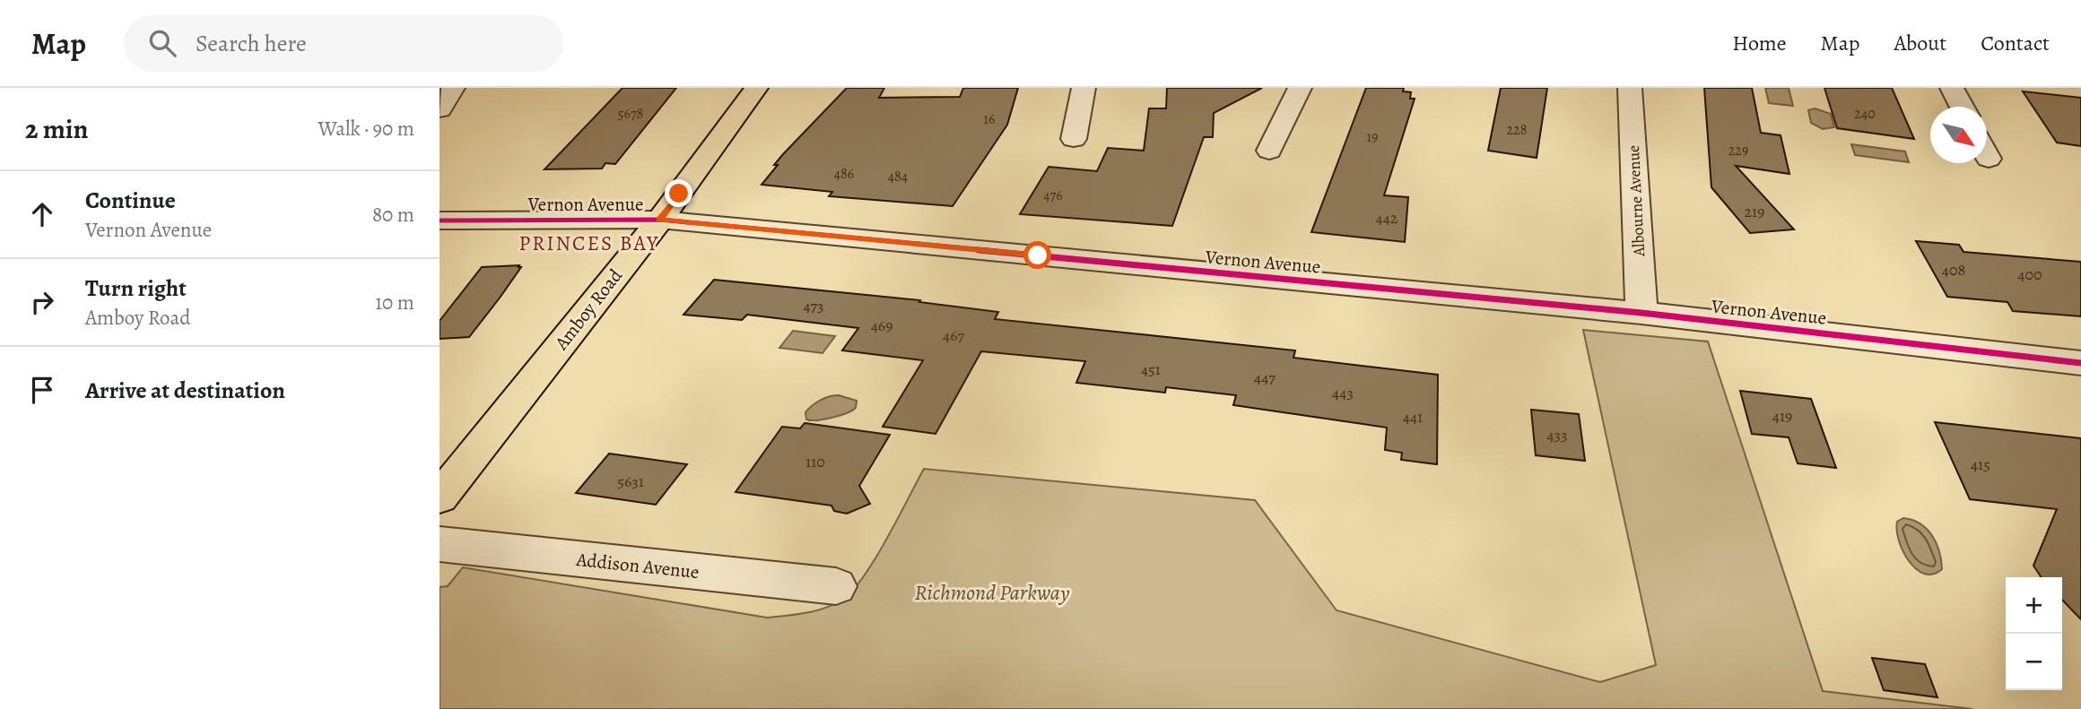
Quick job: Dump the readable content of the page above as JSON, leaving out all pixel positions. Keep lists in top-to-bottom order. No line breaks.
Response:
{"streets":{"main road":["Amboy Road"],"street":["Albourne Avenue","Vernon Avenue","Addison Avenue"]},"crossings":[["Albourne Avenue","Vernon Avenue"],["Vernon Avenue","Amboy Road"]],"districts":["PRINCES BAY"],"parks":["Richmond Parkway"],"house_numbers":["5678","240","16","228","19","229","486","484","476","219","442","408","400","473","469","467","451","447","443","419","441","433","110","415","5631"],"north":"bottom right","page":{"header":"Map","search":"Search here","nav":["Home","Map","About","Contact"],"heading":["2 min","Walk · 90 m"],"list":[["Continue","Vernon Avenue","80 m"],["Turn right","Amboy Road","10 m"],"Arrive at destination"],"map_buttons":["+","−"]}}
